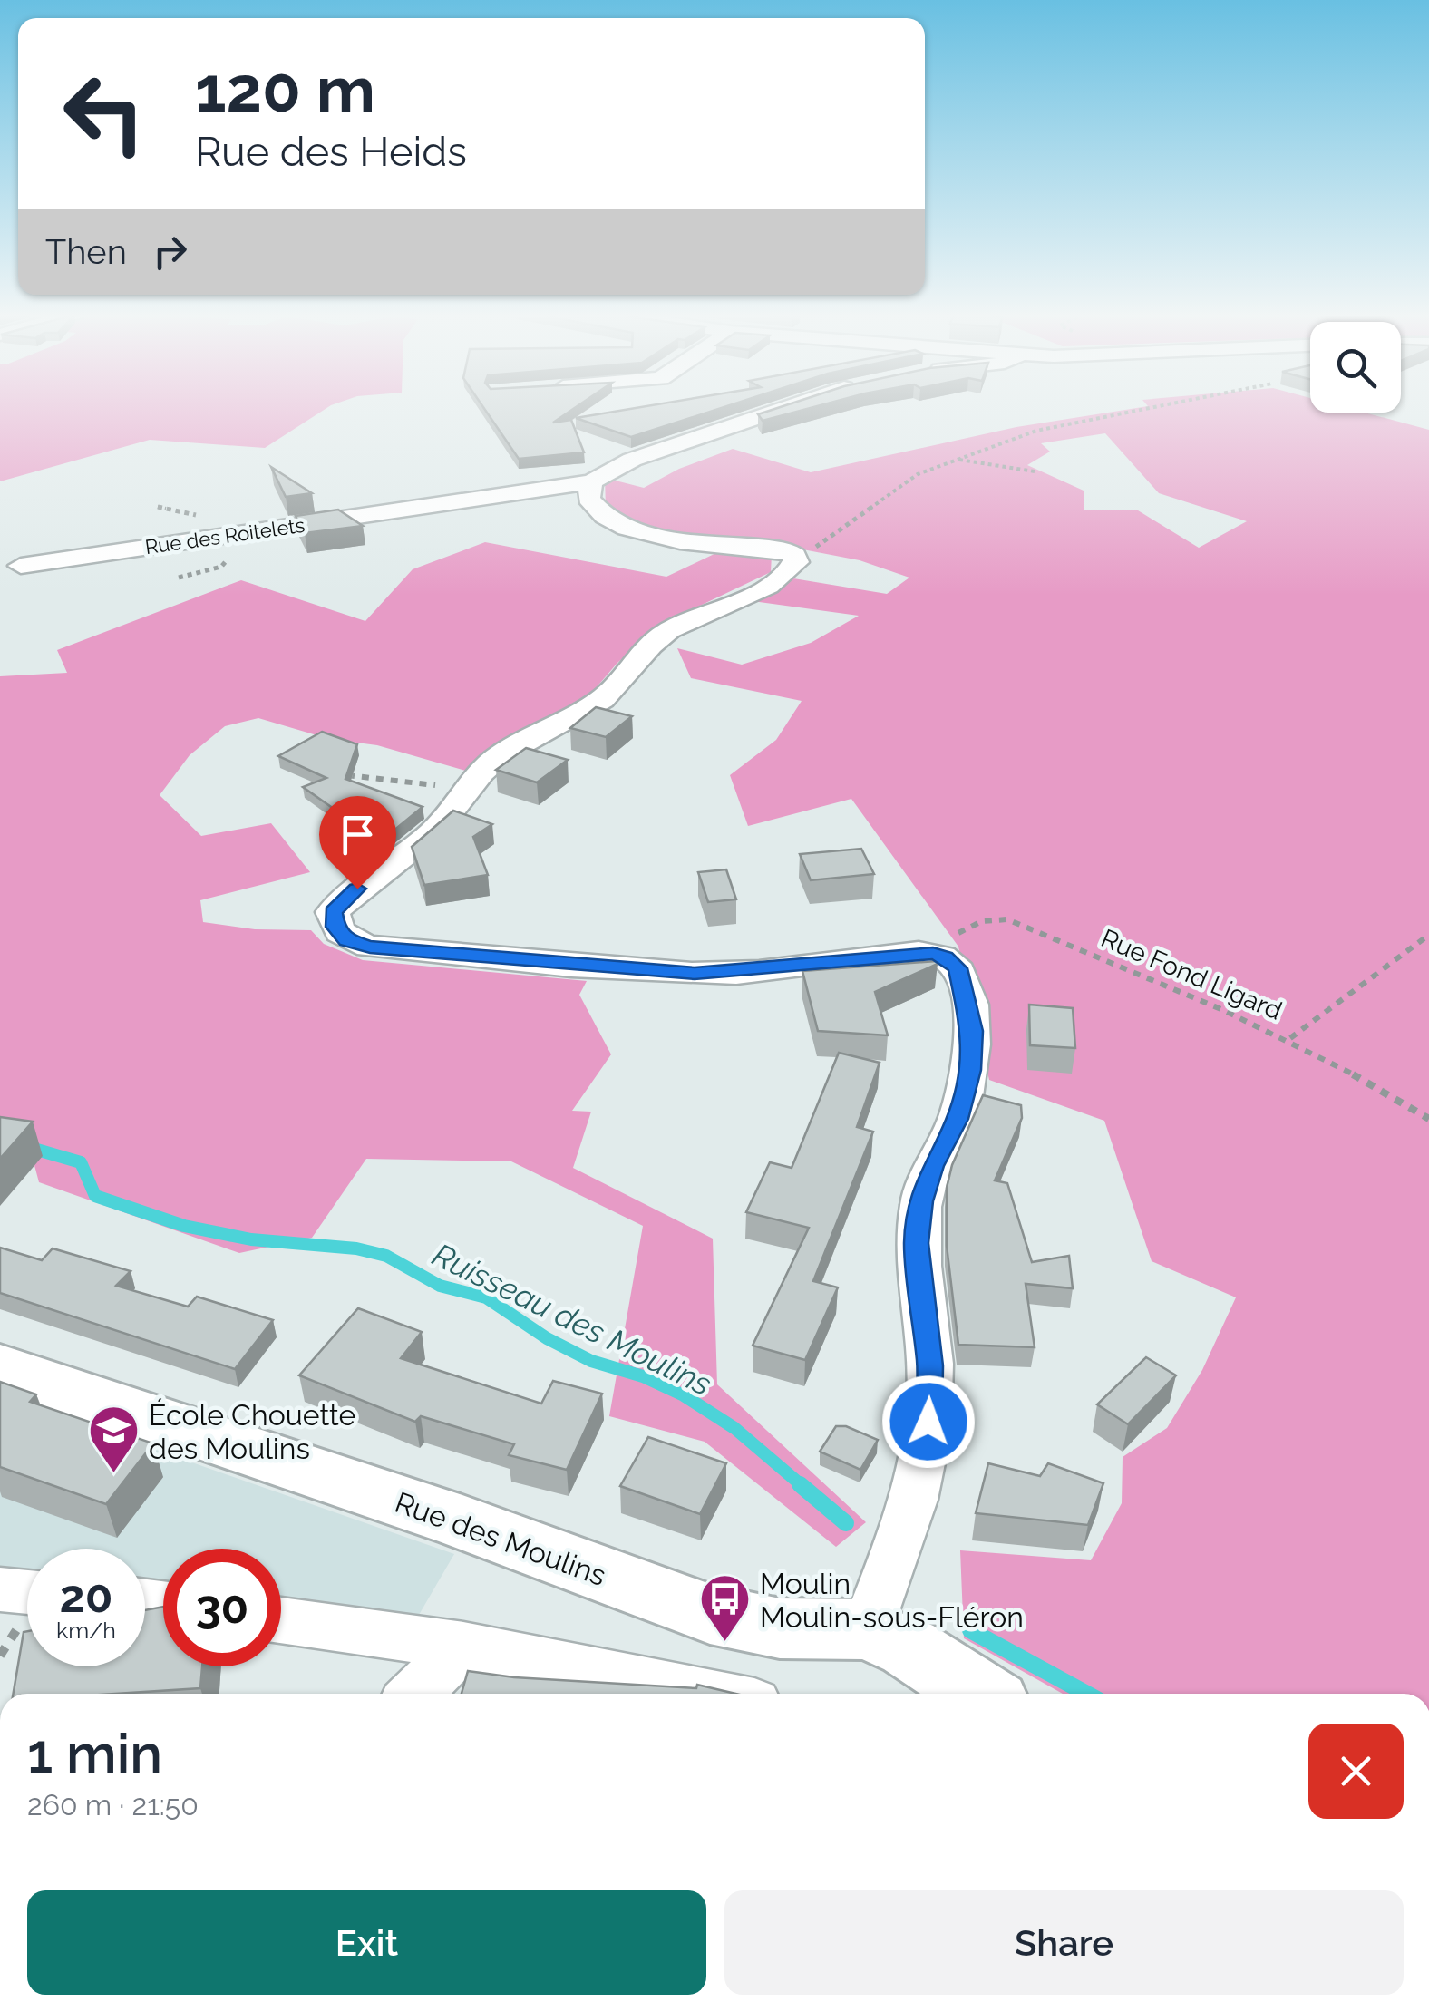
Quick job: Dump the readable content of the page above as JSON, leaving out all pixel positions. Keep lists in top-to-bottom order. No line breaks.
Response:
{"streets":{"street":["Rue des Roitelets","Rue des Moulins"],"path":["Rue Fond Ligard"]},"water":["Ruisseau des Moulins"],"places":{"school or university":["École Chouette des Moulins"],"bus stop":["Moulin Moulin-sous-Fléron"]},"page":{"turn":["120 m","Rue des Heids"],"then":"Then","speed":"20 km/h","limit":"30","heading":["1 min","260 m · 21:50"],"buttons":["Exit","Share"]}}
